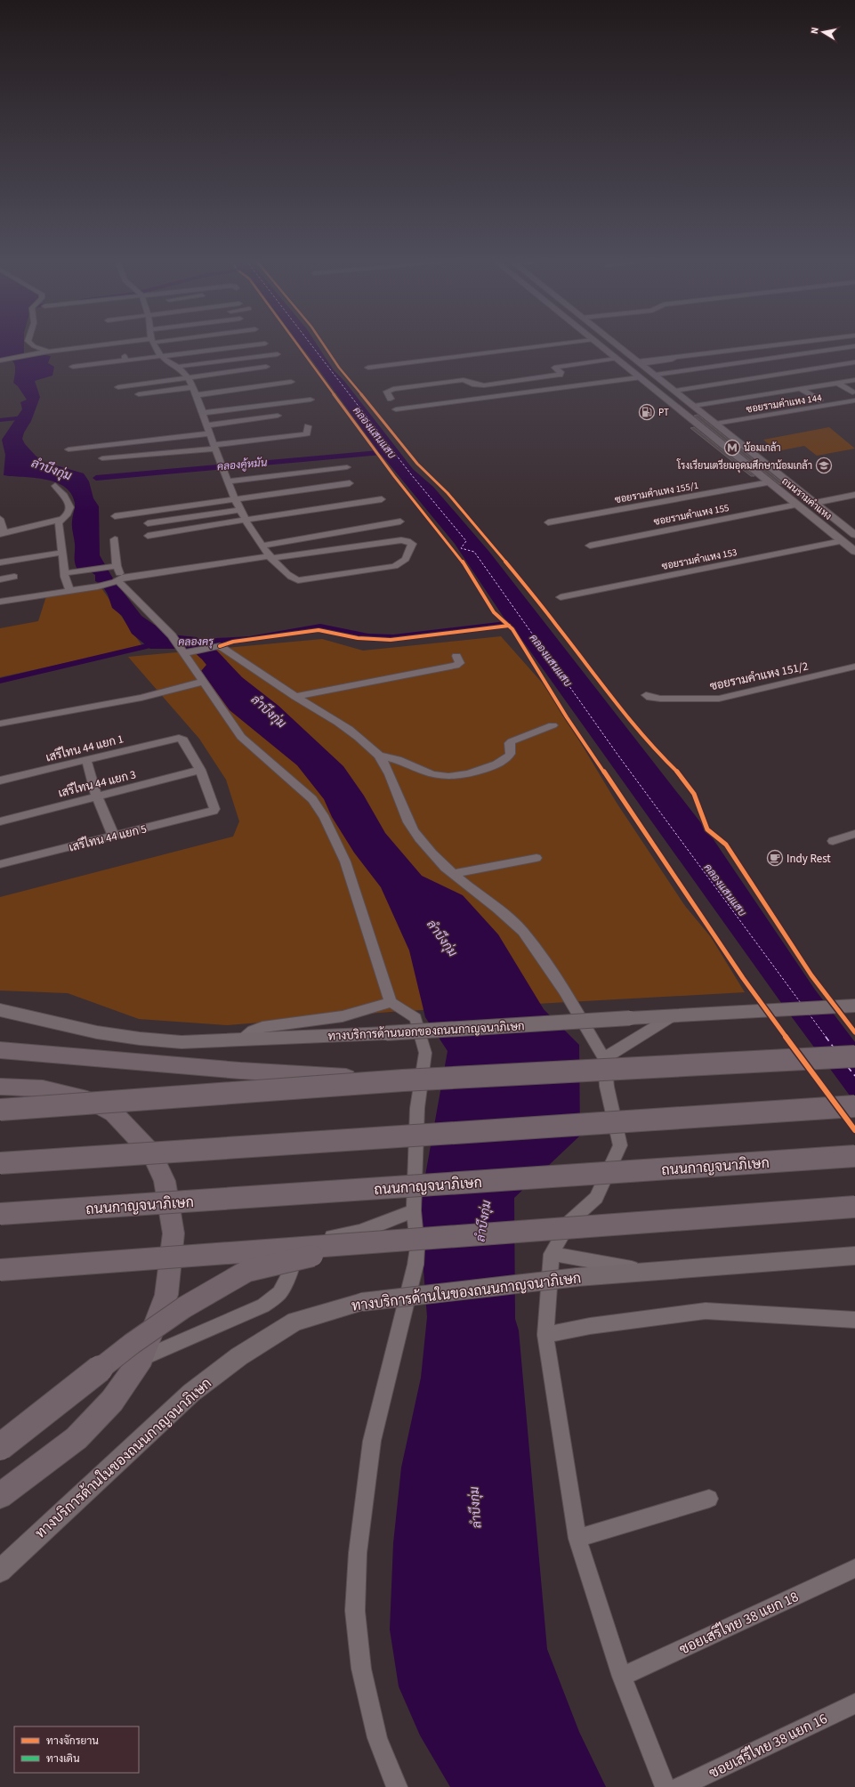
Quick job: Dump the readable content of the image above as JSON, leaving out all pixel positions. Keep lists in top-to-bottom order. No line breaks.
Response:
{"streets":{"highway":["ถนนกาญจนาภิเษก"],"main road":["ถนนรามคำแหง","ทางบริการด้านนอกของถนนกาญจนาภิเษก","ทางบริการด้านในของถนนกาญจนาภิเษก"],"street":["ซอยรามคำแหง 144","ซอยรามคำแหง 155/1","ซอยรามคำแหง 155","ซอยรามคำแหง 153","ซอยรามคำแหง 151/2","เสรีไทน 44 แยก 1","เสรีไทน 44 แยก 3","เสรีไทน 44 แยก 5","ซอยเสรีไทย 38 แยก 18","ซอยเสรีไทย 38 แยก 16"]},"crossings":[["ซอยรามคำแหง 144","ถนนรามคำแหง"],["ซอยรามคำแหง 155/1","ถนนรามคำแหง"],["ถนนรามคำแหง","ซอยรามคำแหง 155"],["ถนนรามคำแหง","ซอยรามคำแหง 153"],["เสรีไทน 44 แยก 1","เสรีไทน 44 แยก 3"],["เสรีไทน 44 แยก 1","เสรีไทน 44 แยก 5"],["เสรีไทน 44 แยก 3","เสรีไทน 44 แยก 5"]],"water":["คลองแสนแสบ","คลองคู้หมัน","ลำบึงกุ่ม","คลองครุ"],"places":{"fuel station":["PT"],"metro station":["น้อมเกล้า"],"school or university":["โรงเรียนเตรียมอุดมศึกษาน้อมเกล้า"],"cafe":["Indy Rest"]},"legend":["ทางจักรยาน","ทางเดิน"],"north":"left"}
